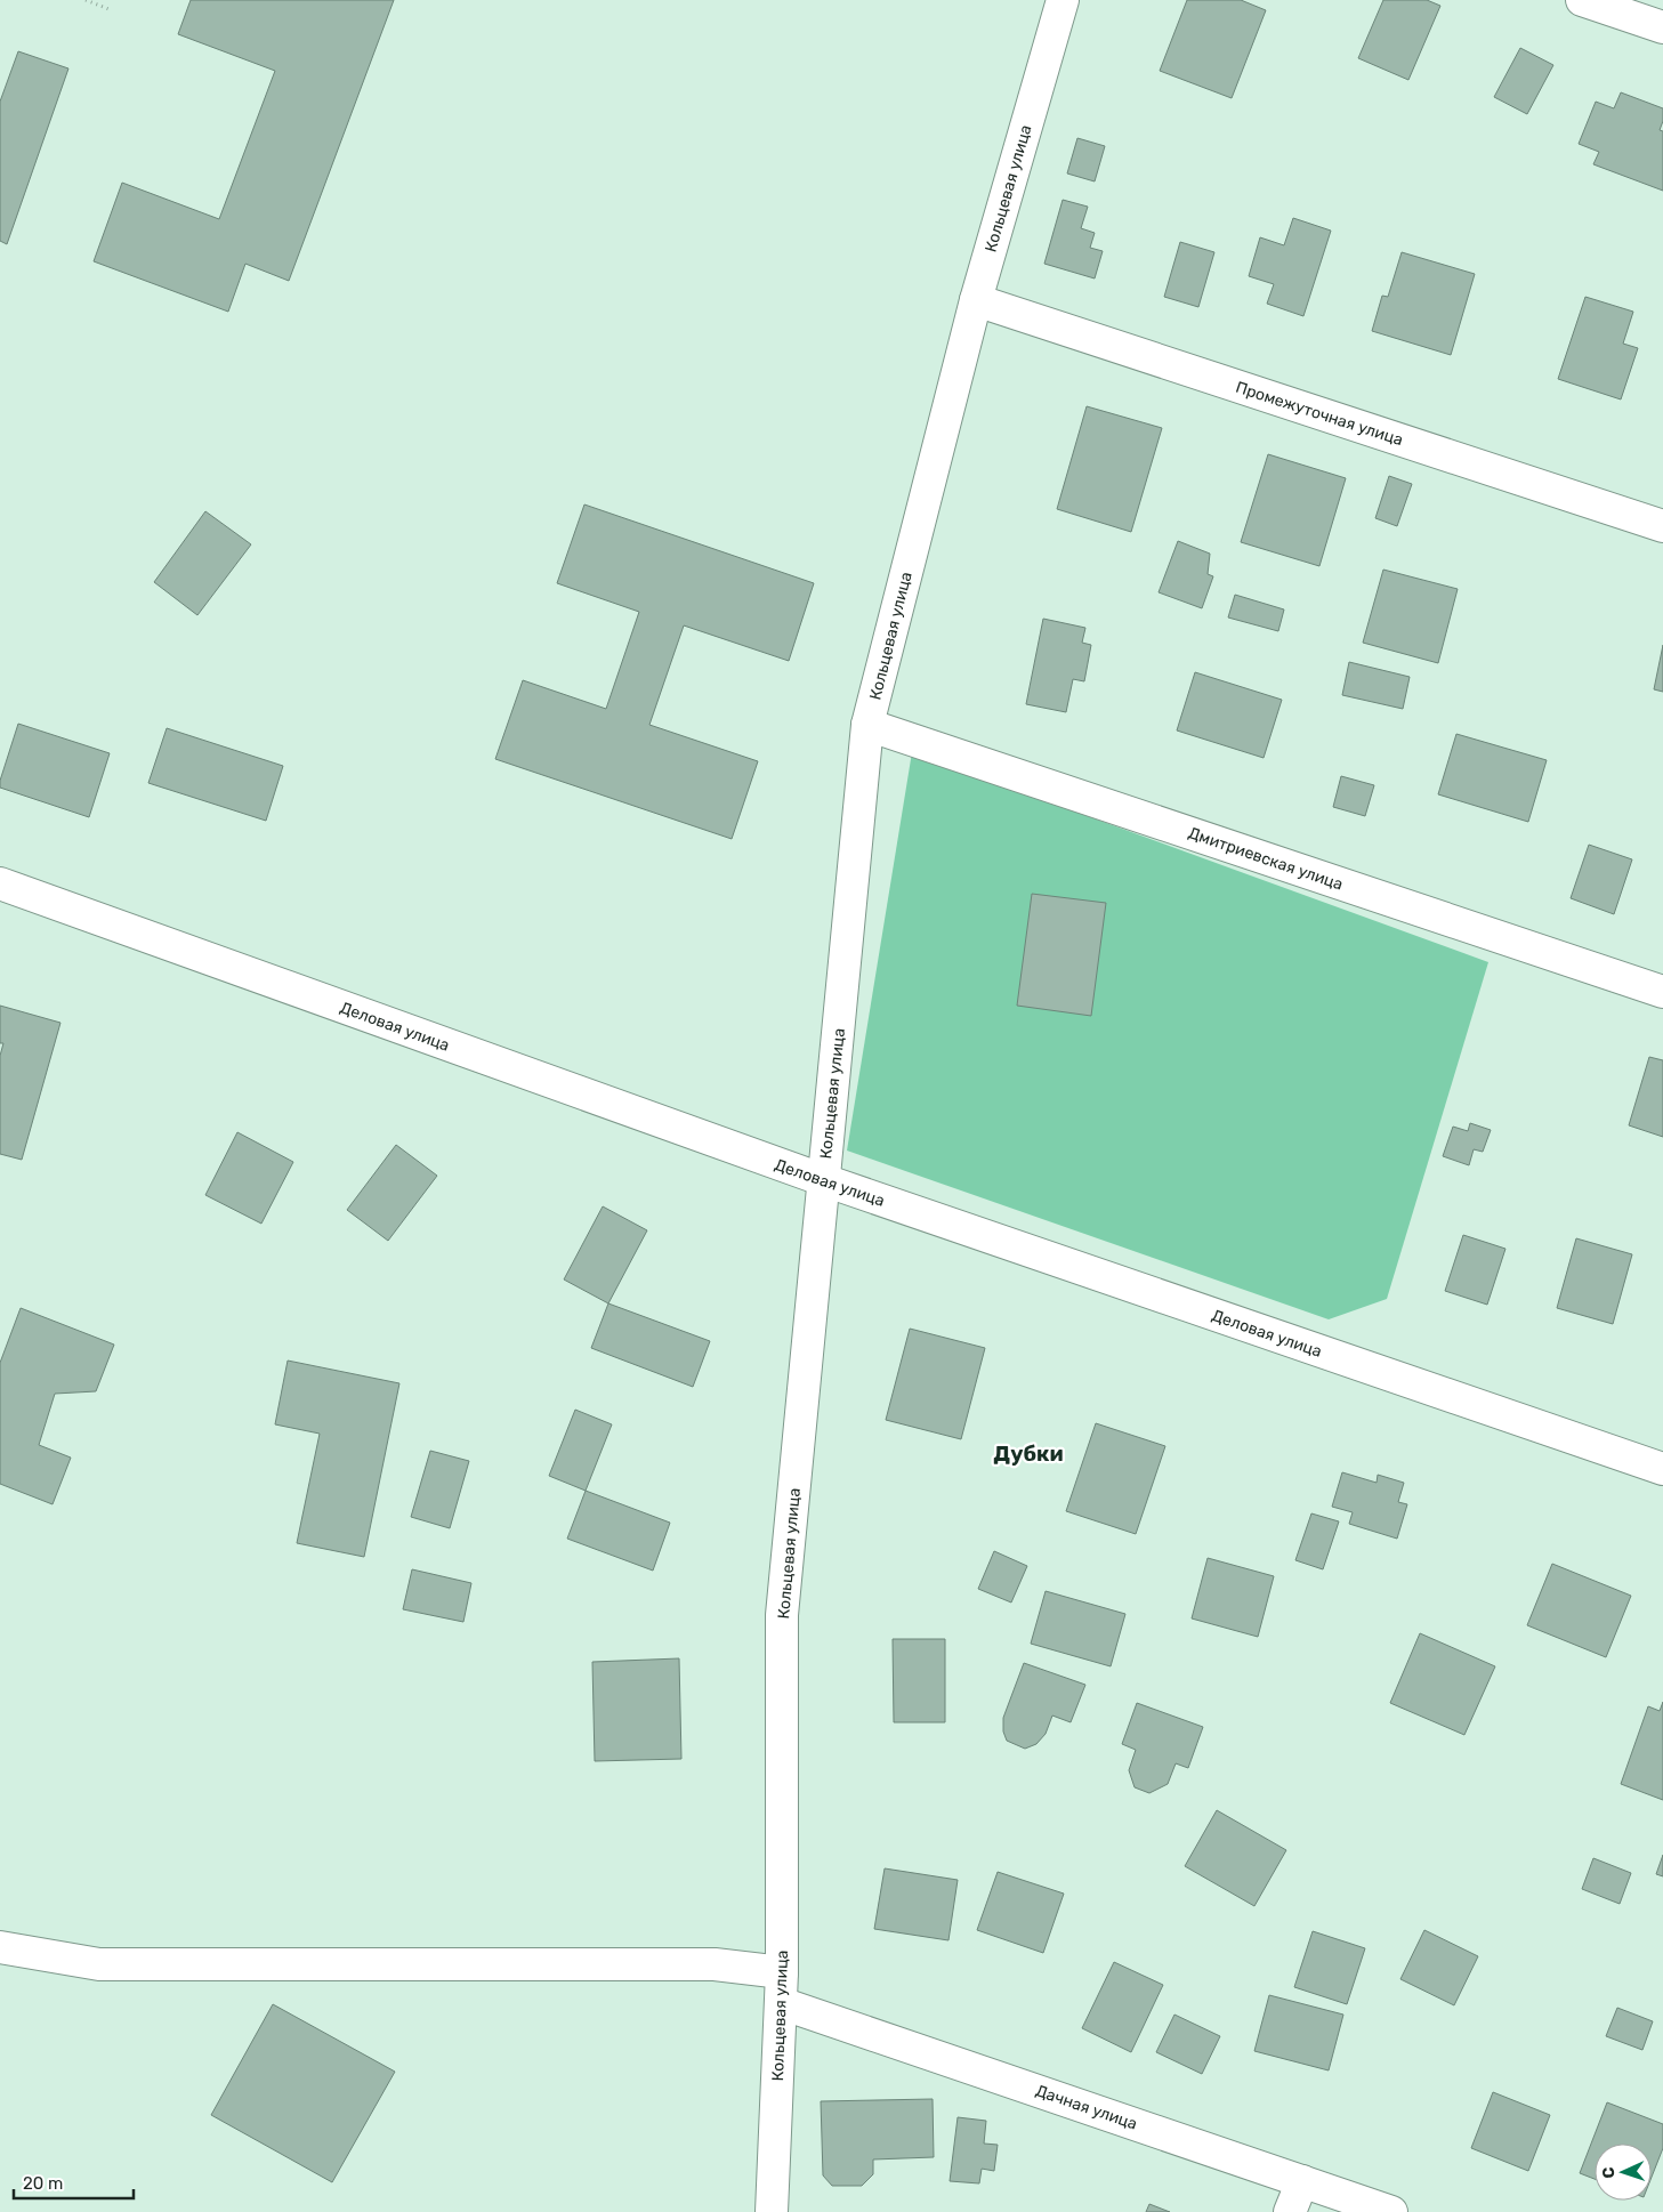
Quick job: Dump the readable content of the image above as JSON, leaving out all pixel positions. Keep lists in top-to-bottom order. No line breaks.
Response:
{"streets":{"street":["Кольцевая улица","Промежуточная улица","Дмитриевская улица","Деловая улица","Дачная улица"]},"crossings":[["Кольцевая улица","Промежуточная улица"],["Кольцевая улица","Дмитриевская улица"],["Кольцевая улица","Деловая улица"],["Кольцевая улица","Дачная улица"]],"districts":["Дубки"],"scale_bar":"20 m","north":"left"}
